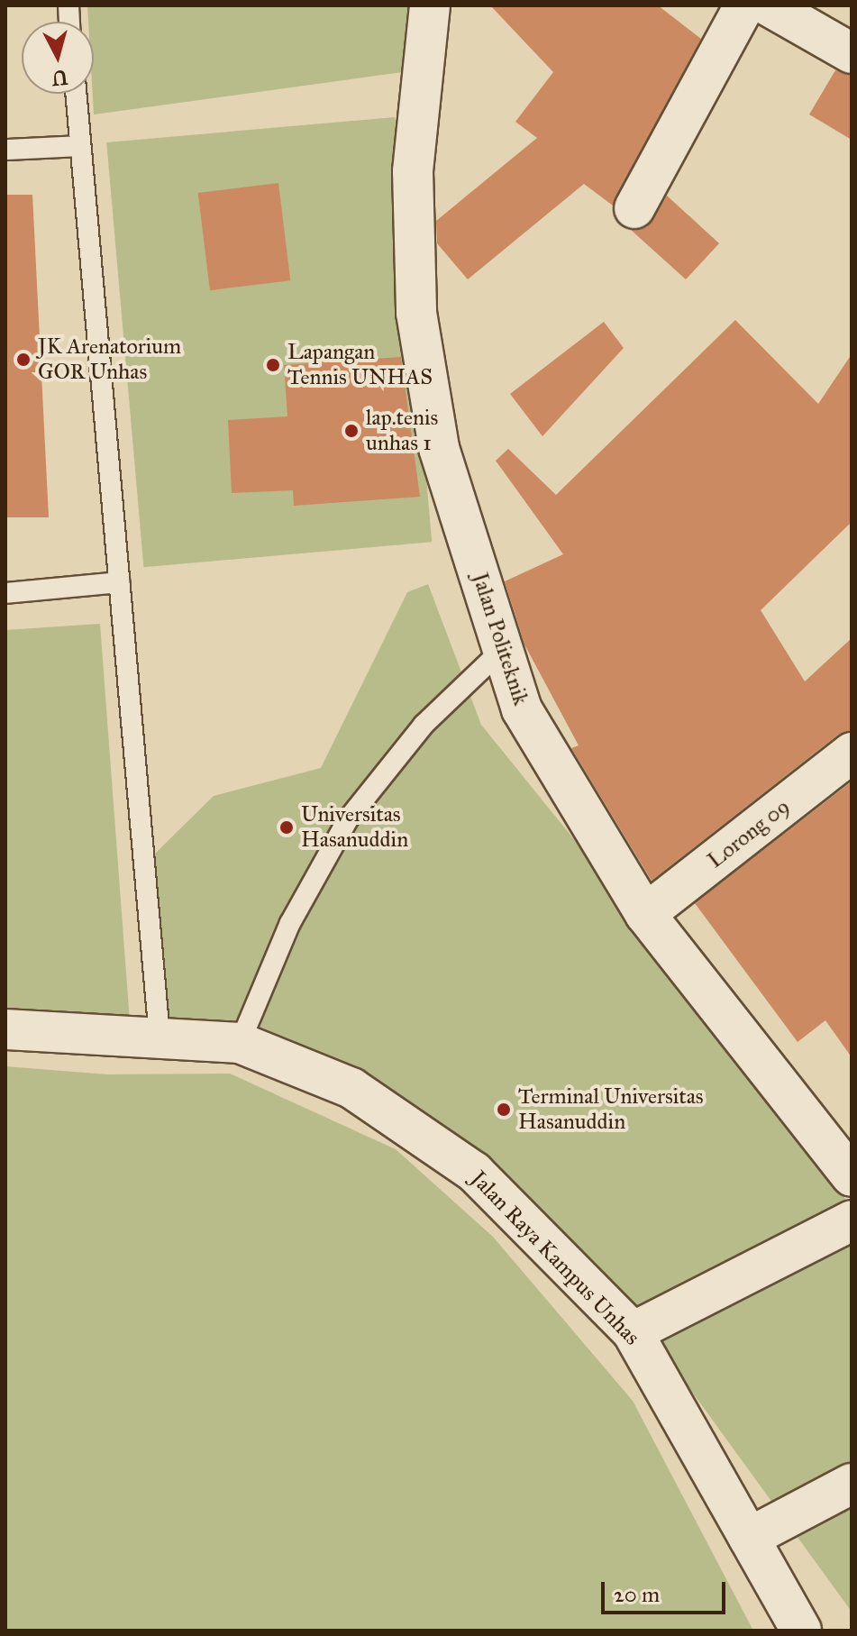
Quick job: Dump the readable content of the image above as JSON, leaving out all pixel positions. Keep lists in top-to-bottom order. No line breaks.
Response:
{"streets":{"street":["Jalan Politeknik","Lorong 09","Jalan Raya Kampus Unhas"]},"crossings":[["Jalan Politeknik","Lorong 09"]],"places":["JK Arenatorium GOR Unhas","Lapangan Tennis UNHAS","lap.tenis unhas 1","Universitas Hasanuddin","Terminal Universitas Hasanuddin"],"scale_bar":"20 m","north":"bottom"}
